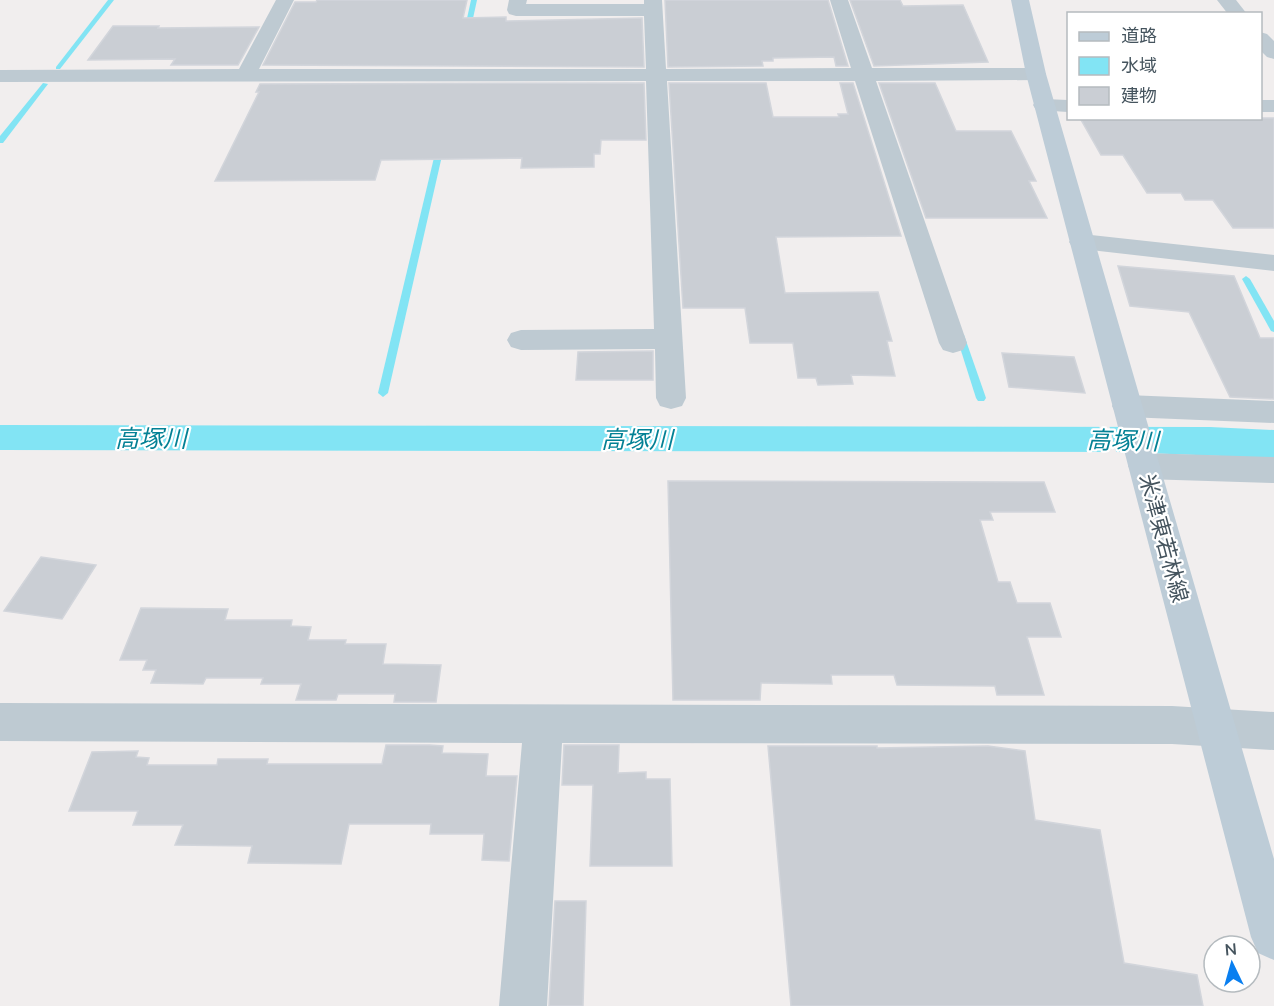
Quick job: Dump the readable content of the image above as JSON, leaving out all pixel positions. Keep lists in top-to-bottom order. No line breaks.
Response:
{"streets":{"main road":["米津東若林線"]},"water":["高塚川"],"legend":["道路","水域","建物"],"north":"top"}
